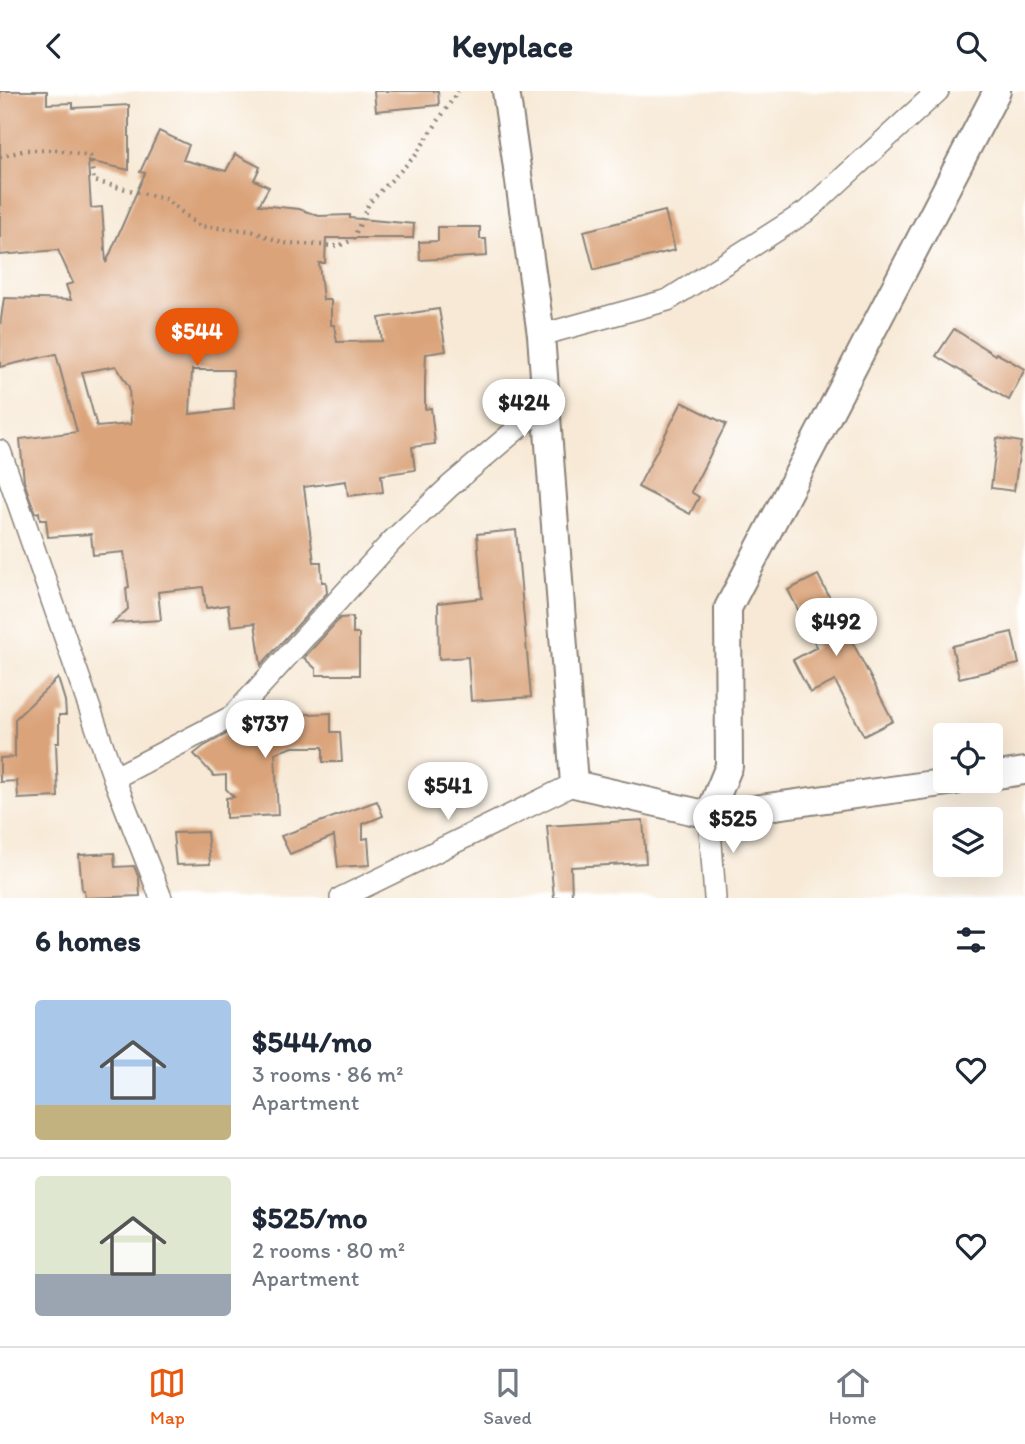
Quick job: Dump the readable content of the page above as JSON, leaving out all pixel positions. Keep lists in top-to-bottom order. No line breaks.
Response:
{"page":{"header":"Keyplace","price":["$544","$424","$492","$737","$541","$525"],"heading":"6 homes","list":[{"name":"$544/mo","note":"3 rooms · 86 m² · Apartment"},{"name":"$525/mo","note":"2 rooms · 80 m² · Apartment"}],"tabs":["Map","Saved","Home"]}}
